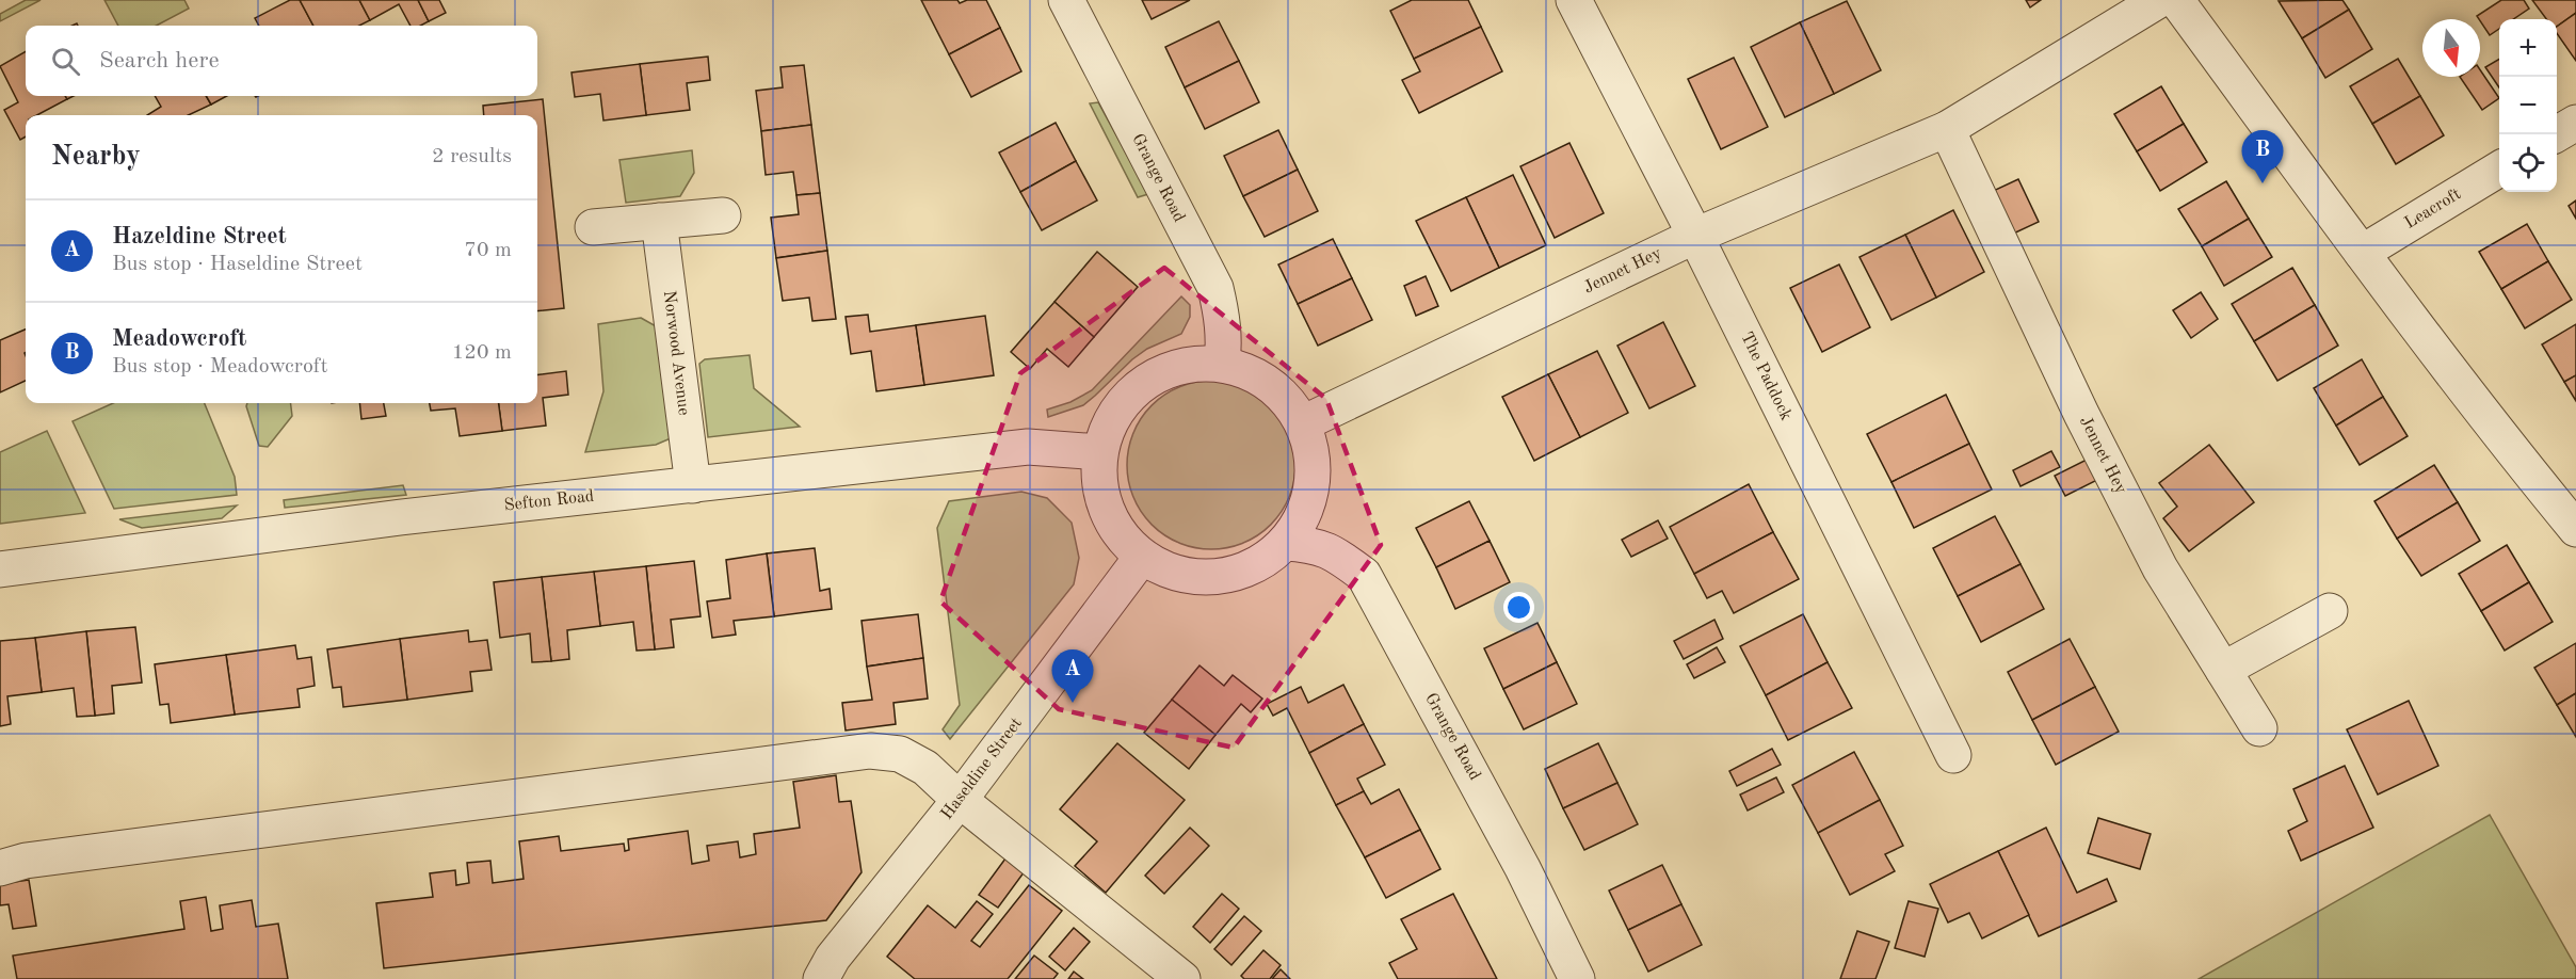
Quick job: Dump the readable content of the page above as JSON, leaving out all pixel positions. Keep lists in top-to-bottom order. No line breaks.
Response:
{"streets":{"street":["Grange Road","Leacroft","Jennet Hey","Norwood Avenue","The Paddock","Sefton Road","Haseldine Street"]},"crossings":[["Grange Road","Jennet Hey"],["Grange Road","Sefton Road"],["Grange Road","Haseldine Street"],["Jennet Hey","The Paddock"],["Jennet Hey","Sefton Road"],["Jennet Hey","Haseldine Street"],["Norwood Avenue","Sefton Road"],["Sefton Road","Haseldine Street"]],"north":"bottom","page":{"map_buttons":["+","−"],"search":"Search here","heading":["Nearby","2 results"],"pins":["B","A"],"list":[{"mark":"A","name":"Hazeldine Street","note":"Bus stop · Haseldine Street","value":"70 m"},{"mark":"B","name":"Meadowcroft","note":"Bus stop · Meadowcroft","value":"120 m"}]}}
